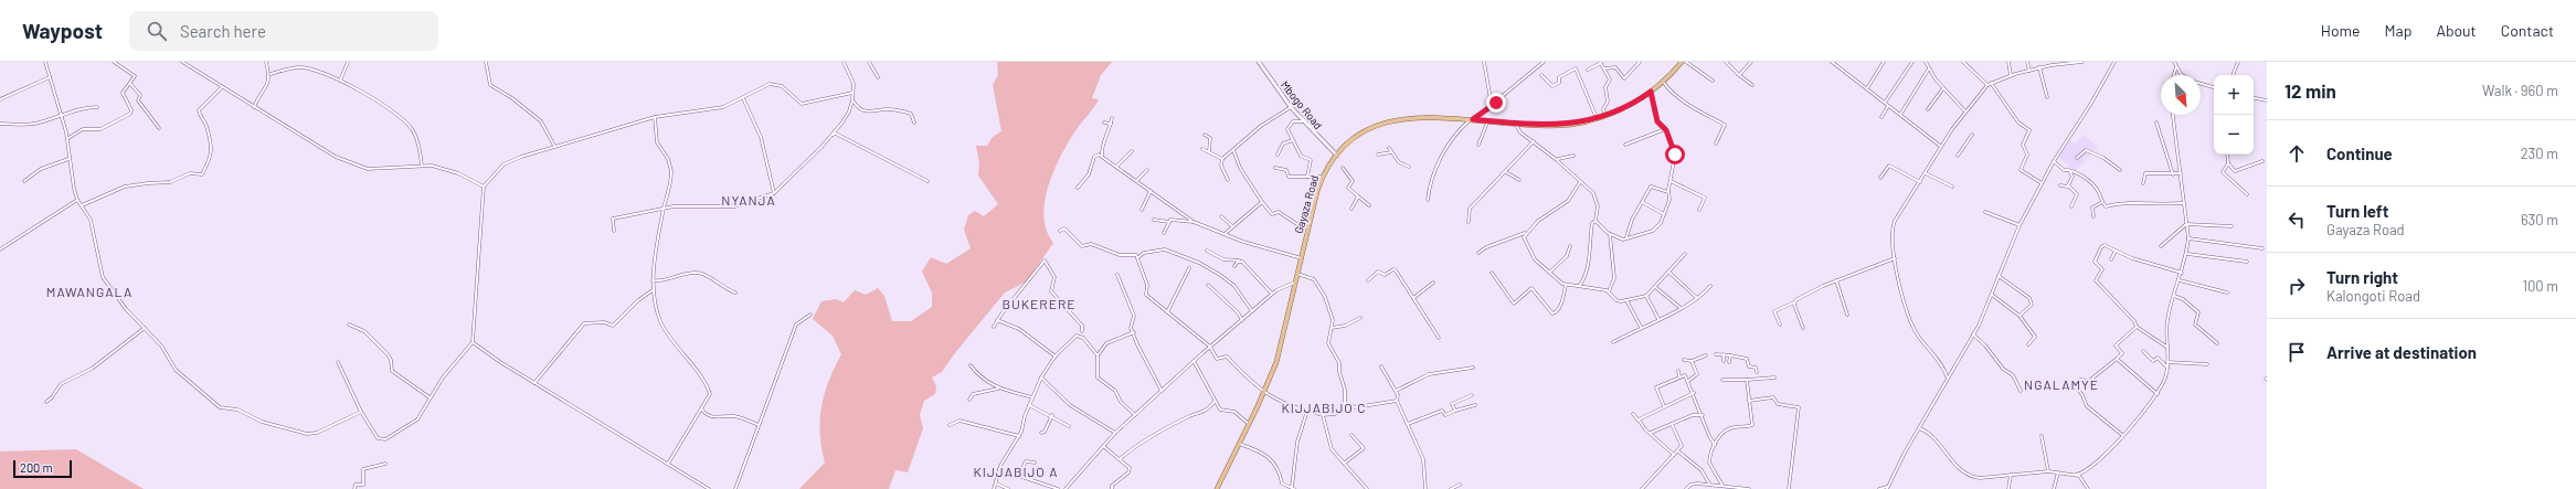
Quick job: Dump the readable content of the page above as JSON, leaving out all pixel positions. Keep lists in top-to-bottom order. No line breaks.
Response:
{"streets":{"main road":["Mbogo Road","Gayaza Road"]},"crossings":[["Mbogo Road","Gayaza Road"]],"districts":["NYANJA","MAWANGALA","BUKERERE","NGALAMYE","KIJJABIJO C","KIJJABIJO A"],"scale_bar":"200 m","north":"bottom right","page":{"header":"Waypost","search":"Search here","nav":["Home","Map","About","Contact"],"heading":["12 min","Walk · 960 m"],"map_buttons":["+","−"],"list":[["Continue","230 m"],["Turn left","Gayaza Road","630 m"],["Turn right","Kalongoti Road","100 m"],"Arrive at destination"],"scale":"200 m"}}
